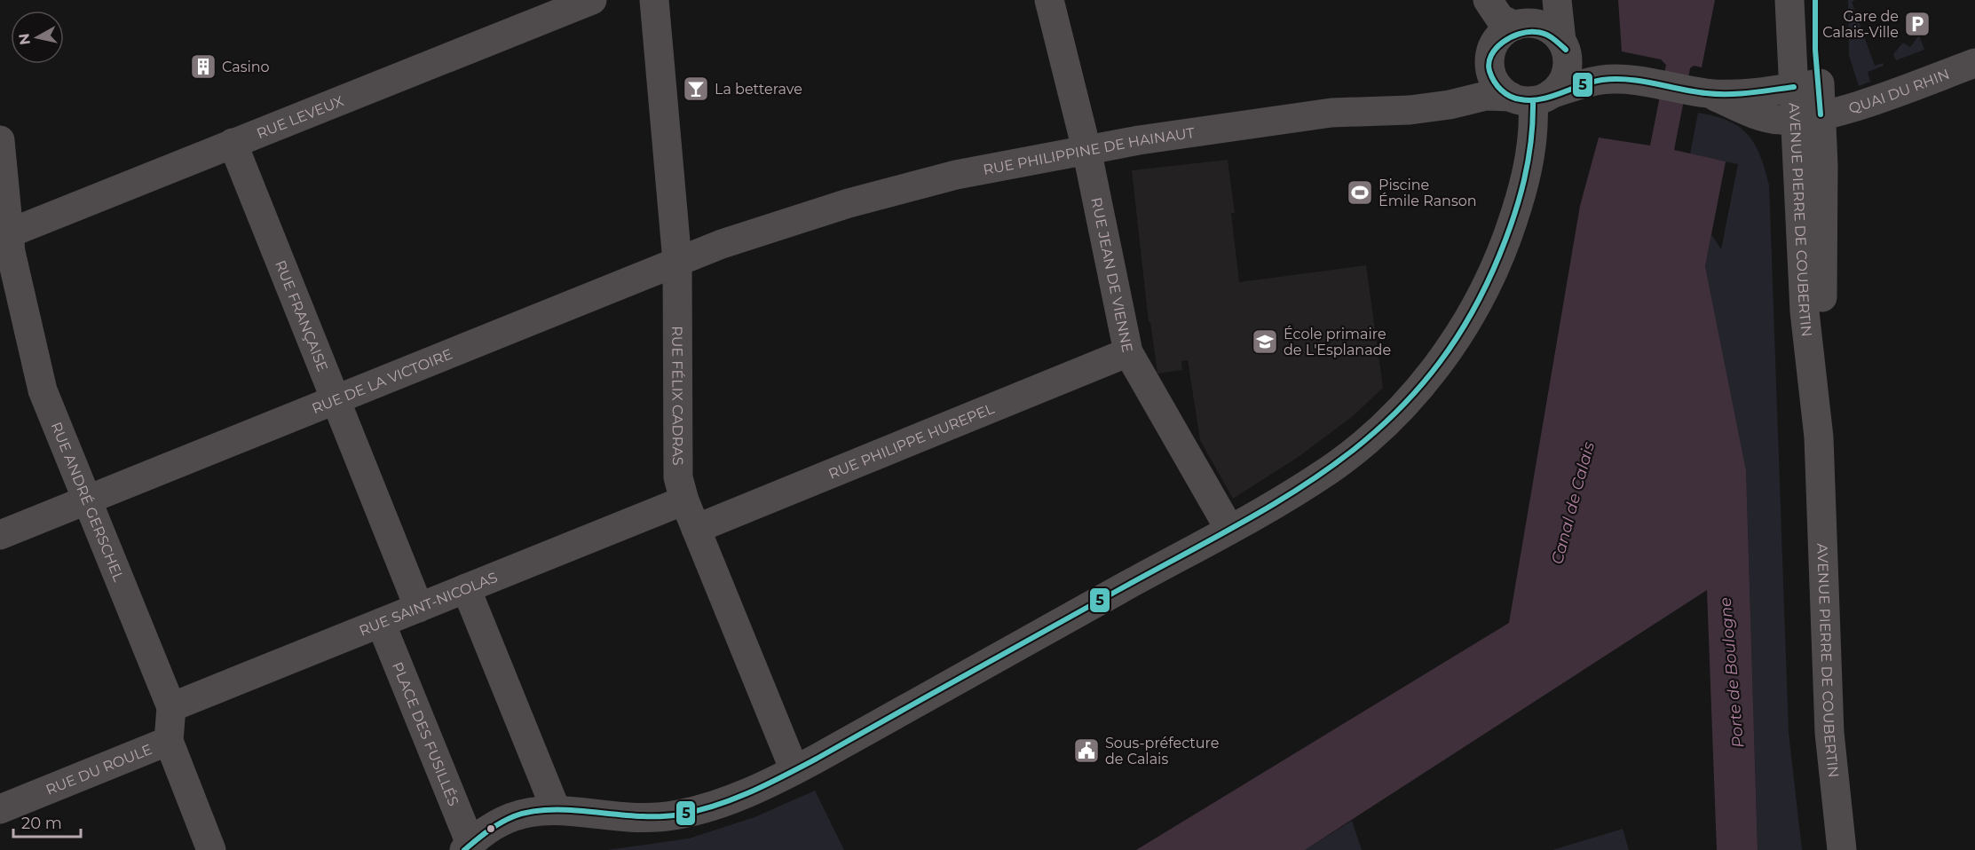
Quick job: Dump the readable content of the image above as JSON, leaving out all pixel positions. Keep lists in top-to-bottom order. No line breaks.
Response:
{"streets":{"street":["QUAI DU RHIN","RUE LEVEUX","RUE PHILIPPINE DE HAINAUT","AVENUE PIERRE DE COUBERTIN","RUE JEAN DE VIENNE","RUE FRANÇAISE","RUE DE LA VICTOIRE","RUE FÉLIX CADRAS","RUE PHILIPPE HUREPEL","RUE ANDRÉ GERSCHEL","RUE SAINT-NICOLAS","PLACE DES FUSILLÉS","RUE DU ROULE"]},"crossings":[["QUAI DU RHIN","AVENUE PIERRE DE COUBERTIN"],["RUE LEVEUX","RUE FRANÇAISE"],["RUE LEVEUX","RUE ANDRÉ GERSCHEL"],["RUE PHILIPPINE DE HAINAUT","RUE JEAN DE VIENNE"],["RUE PHILIPPINE DE HAINAUT","RUE DE LA VICTOIRE"],["RUE PHILIPPINE DE HAINAUT","RUE FÉLIX CADRAS"],["RUE JEAN DE VIENNE","RUE PHILIPPE HUREPEL"],["RUE FRANÇAISE","RUE DE LA VICTOIRE"],["RUE FRANÇAISE","RUE SAINT-NICOLAS"],["RUE DE LA VICTOIRE","RUE FÉLIX CADRAS"],["RUE DE LA VICTOIRE","RUE ANDRÉ GERSCHEL"],["RUE FÉLIX CADRAS","RUE PHILIPPE HUREPEL"],["RUE FÉLIX CADRAS","RUE SAINT-NICOLAS"],["RUE ANDRÉ GERSCHEL","RUE SAINT-NICOLAS"],["RUE ANDRÉ GERSCHEL","RUE DU ROULE"],["RUE SAINT-NICOLAS","PLACE DES FUSILLÉS"]],"water":["Canal de Calais","Porte de Boulogne"],"places":{"parking":["Gare de Calais-Ville"],"building":["Casino"],"bar":["La betterave"],"sports":["Piscine Émile Ranson"],"school or university":["École primaire de L'Esplanade"],"public building":["Sous-préfecture de Calais"]},"lines":["transit line 5"],"scale_bar":"20 m","north":"left"}
